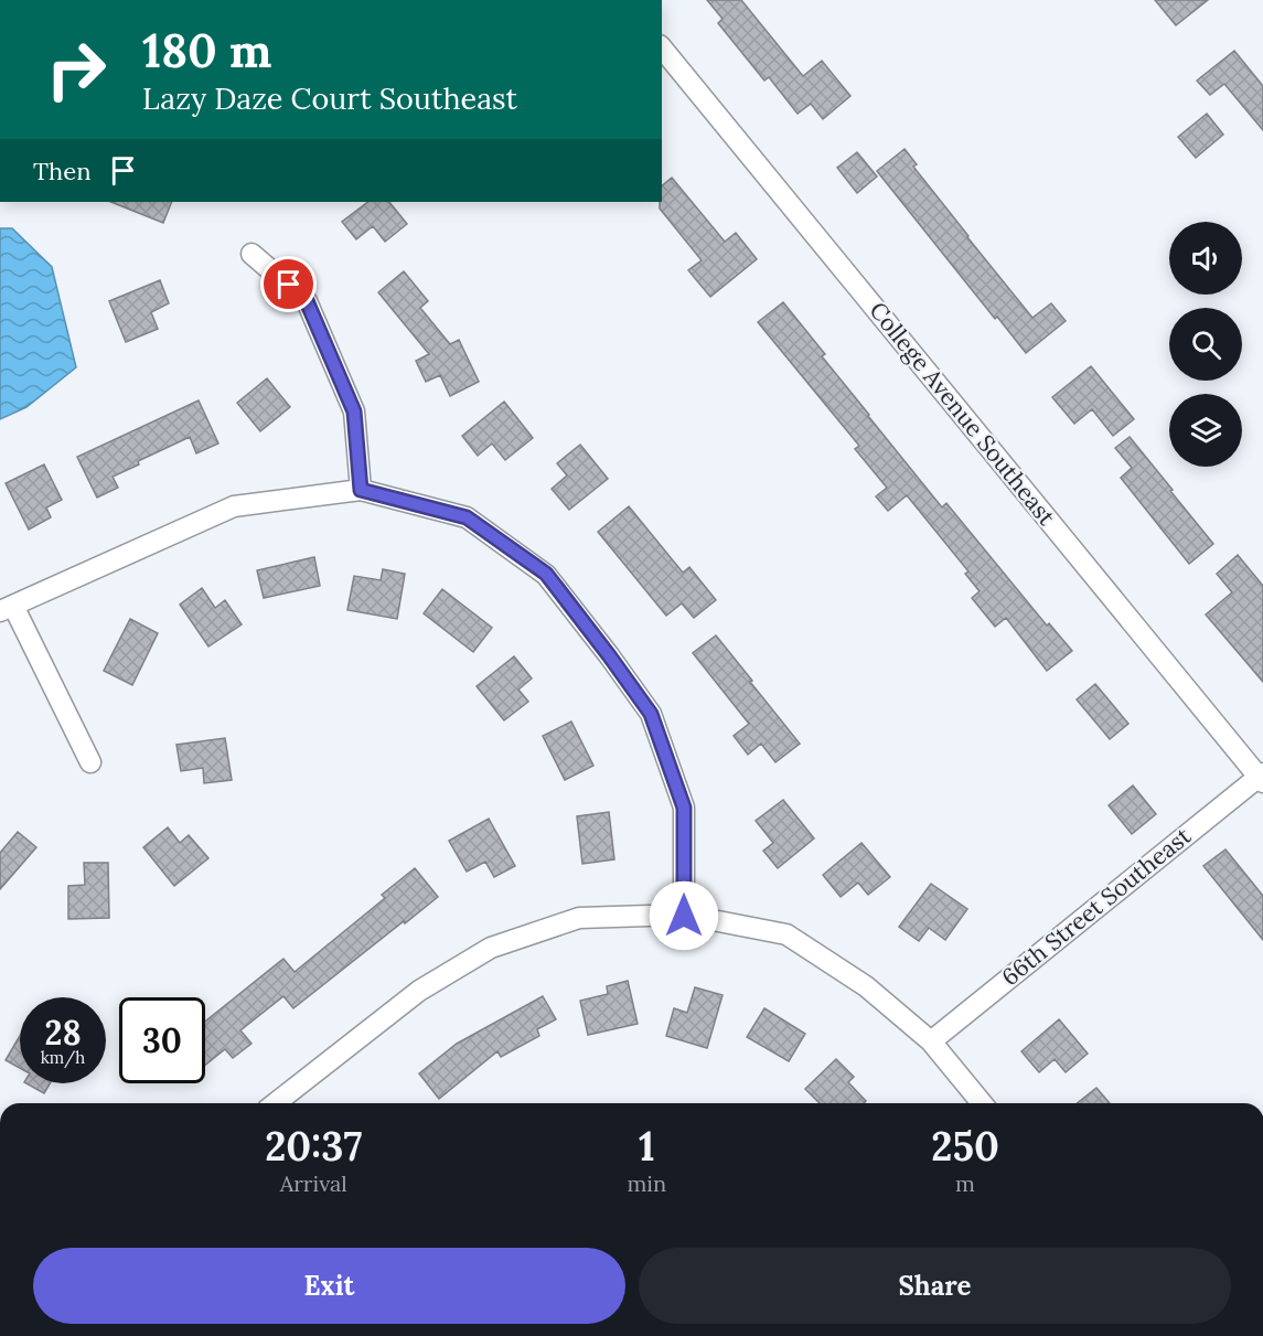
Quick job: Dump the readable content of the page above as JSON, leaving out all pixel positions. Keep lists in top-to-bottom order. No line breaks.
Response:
{"streets":{"street":["College Avenue Southeast","66th Street Southeast"]},"crossings":[["College Avenue Southeast","66th Street Southeast"]],"page":{"turn":["180 m","Lazy Daze Court Southeast"],"then":"Then","speed":"28 km/h","limit":"30","eta":["20:37","Arrival","1","min","250","m"],"buttons":["Exit","Share"]}}
